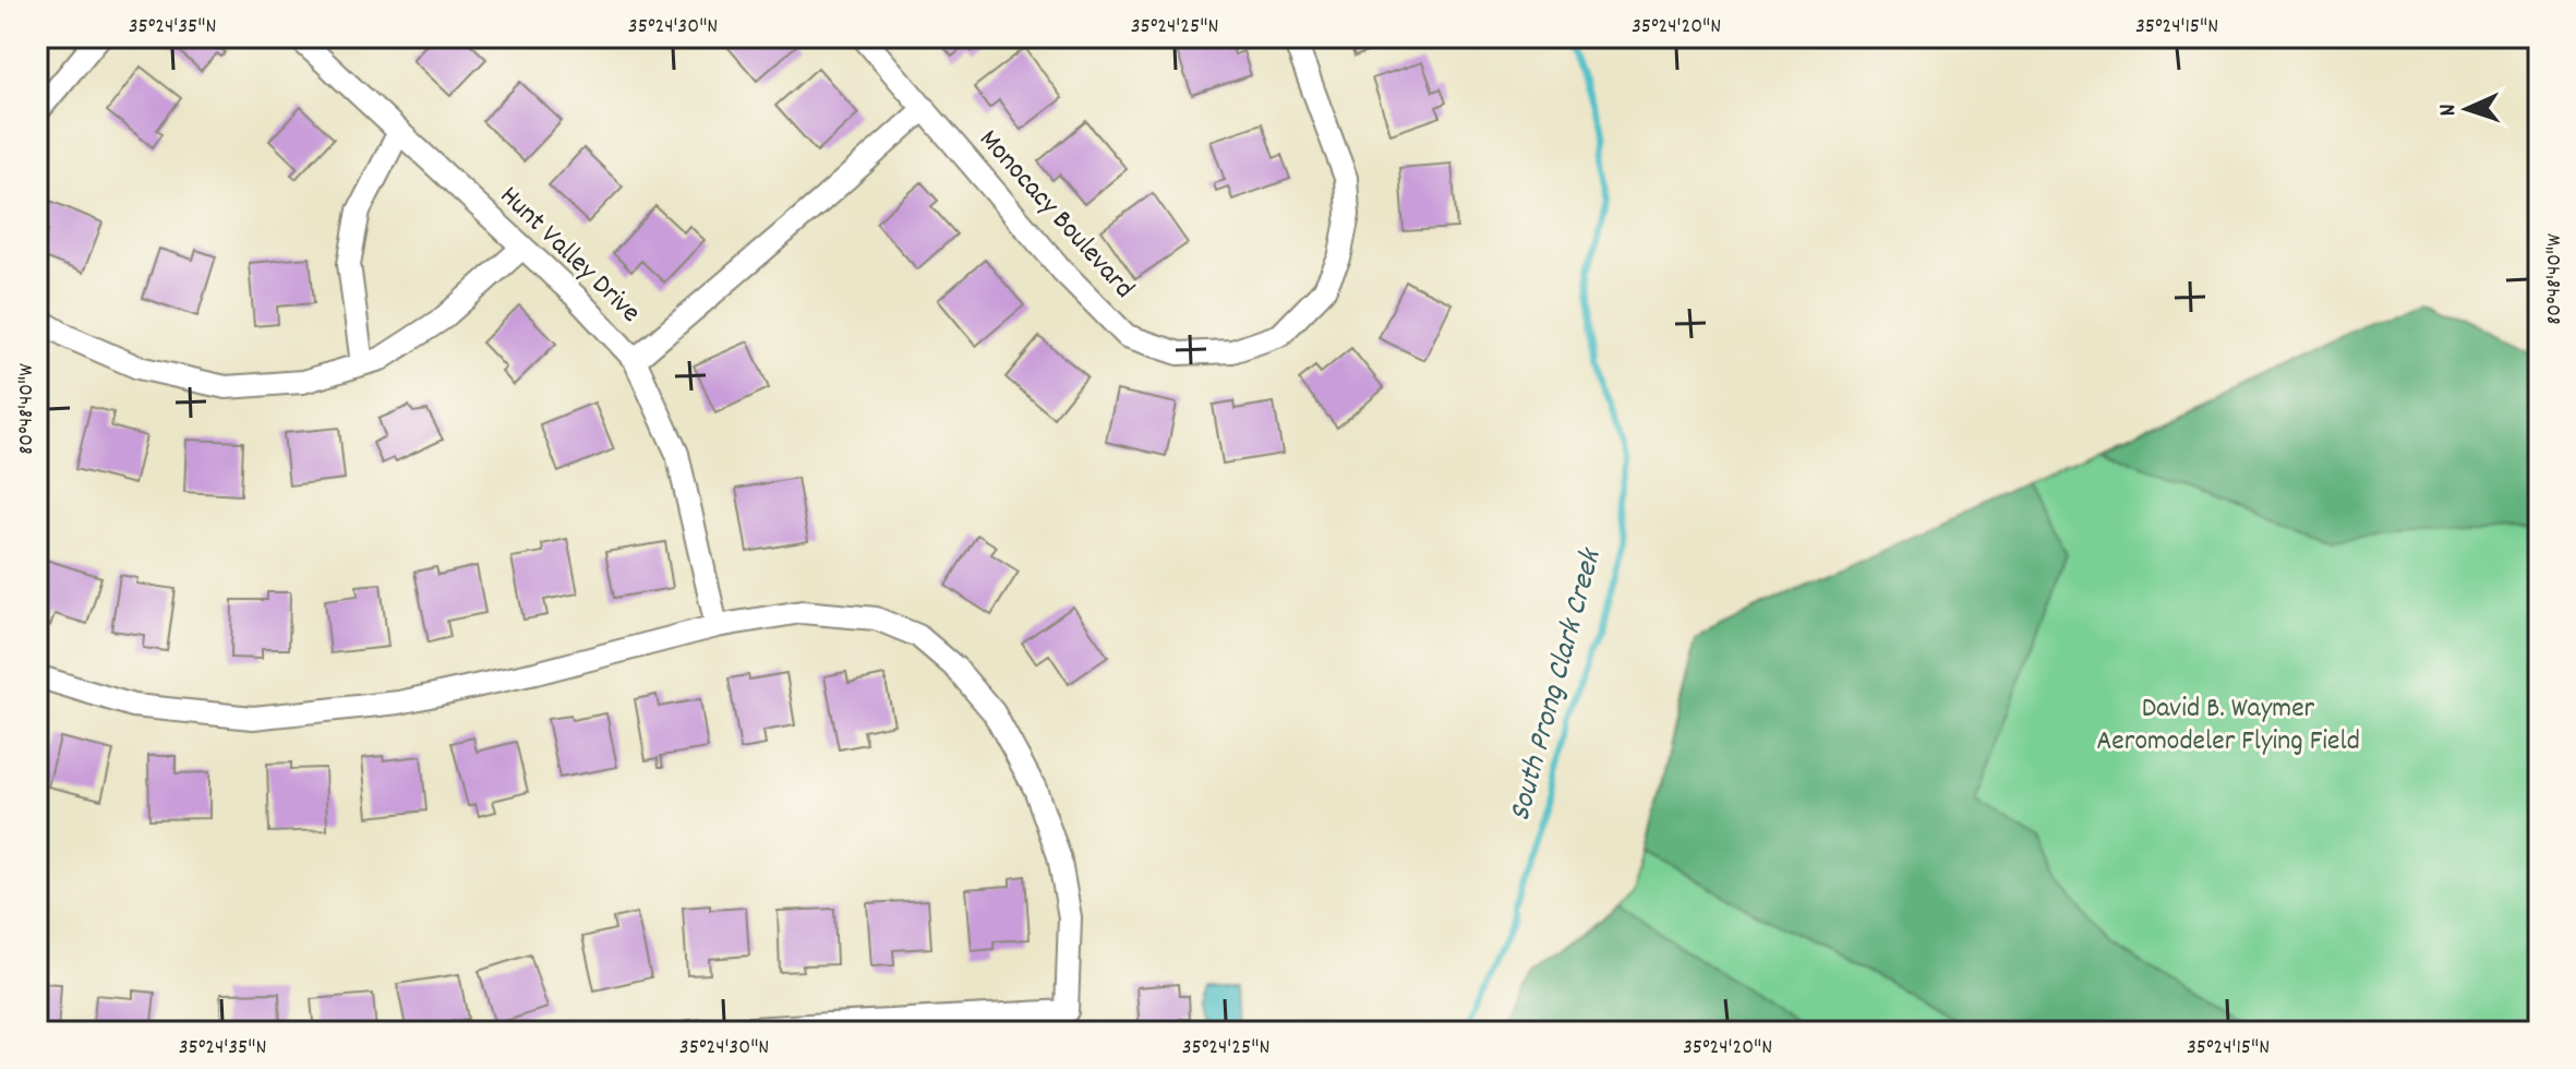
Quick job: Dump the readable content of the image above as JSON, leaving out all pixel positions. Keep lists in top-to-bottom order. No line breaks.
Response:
{"streets":{"street":["Monocacy Boulevard","Hunt Valley Drive"]},"water":["South Prong Clark Creek"],"parks":["David B. Waymer Aeromodeler Flying Field"],"north":"left","coordinates":["35°24'35\"N","35°24'30\"N","35°24'25\"N","35°24'20\"N","35°24'15\"N","80°48'40\"W"]}
